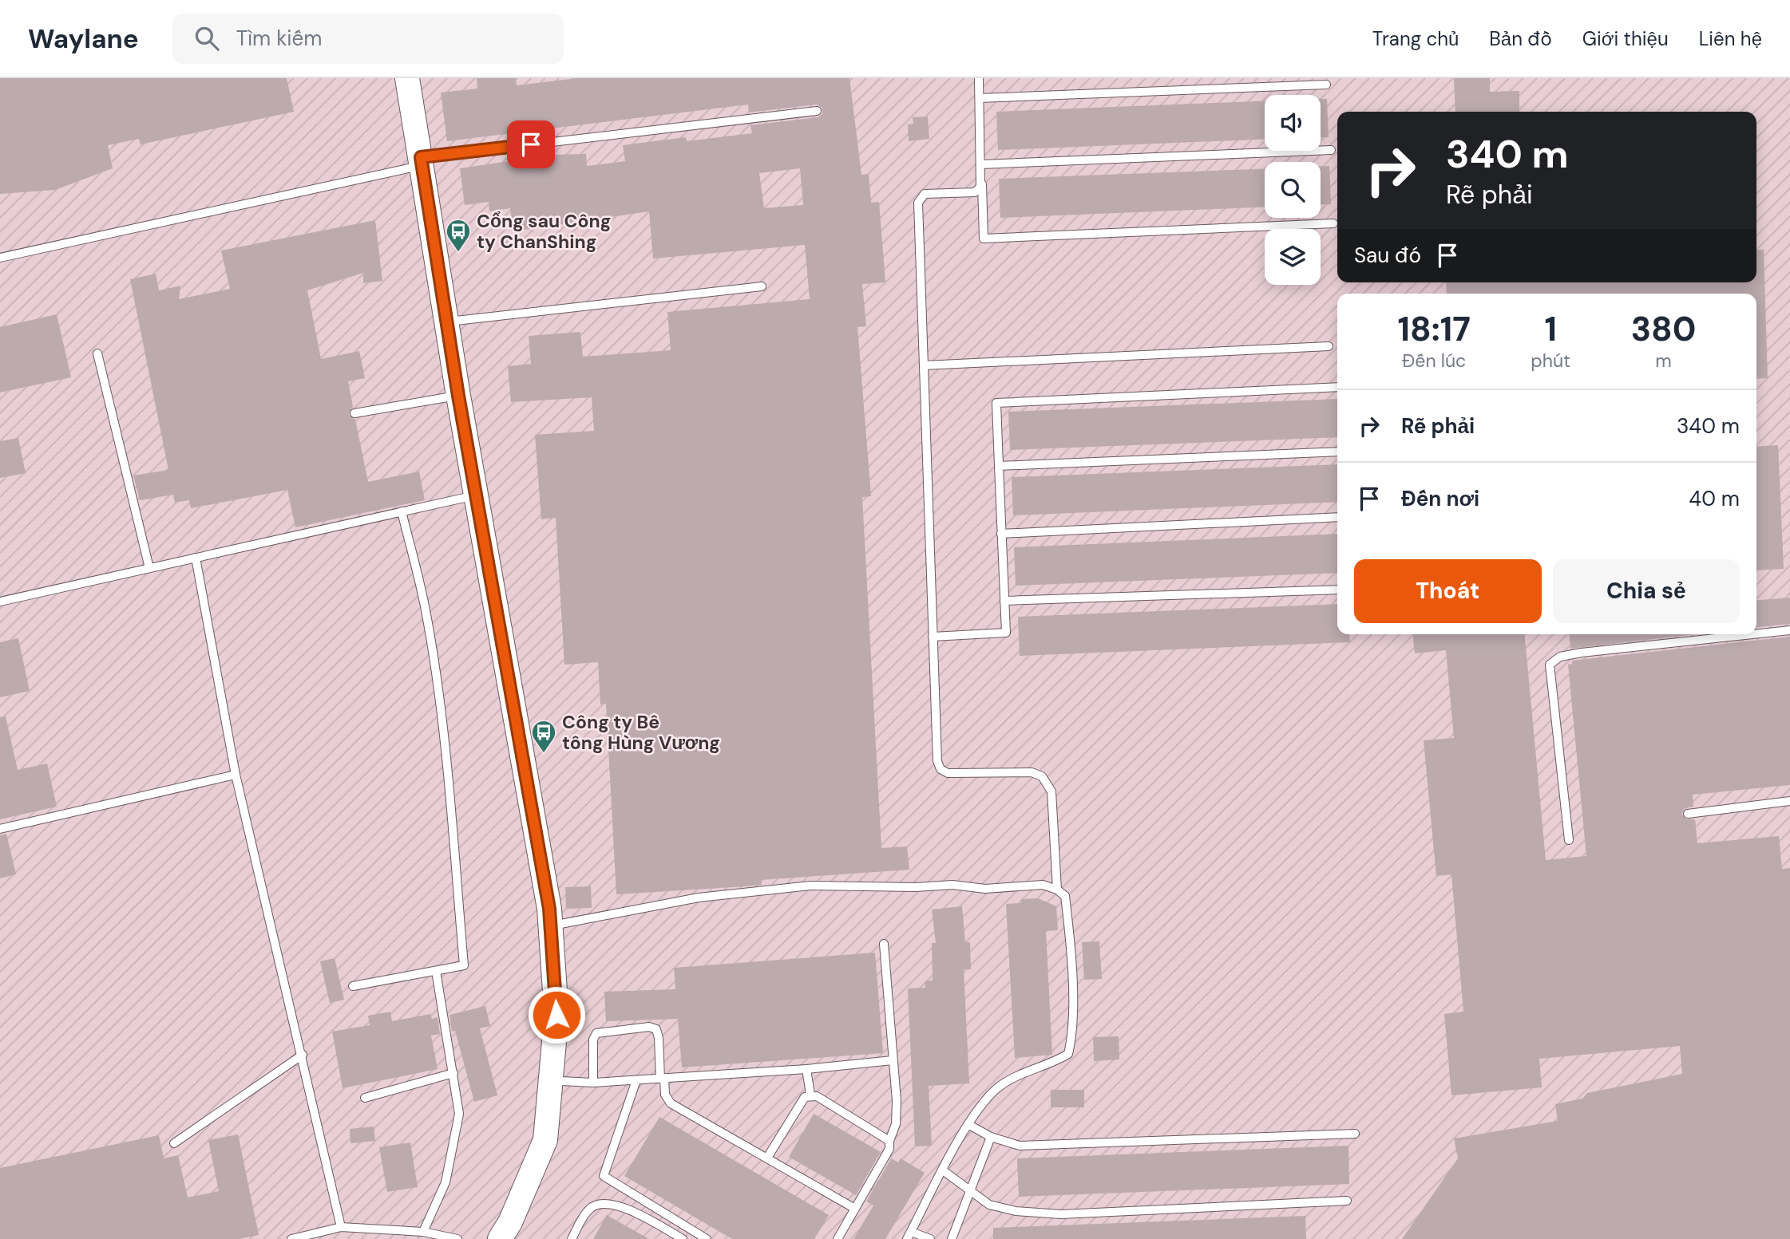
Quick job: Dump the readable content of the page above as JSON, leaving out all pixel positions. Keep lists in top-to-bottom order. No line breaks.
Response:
{"places":{"bus stop":["Cổng sau Công ty ChanShing","Công ty Bê tông Hùng Vương"]},"page":{"header":"Waylane","search":"Tìm kiếm","nav":["Trang chủ","Bản đồ","Giới thiệu","Liên hệ"],"turn":["340 m","Rẽ phải"],"then":"Sau đó","eta":["18:17","Đến lúc","1","phút","380","m"],"list":[{"name":"Rẽ phải","value":"340 m"},{"name":"Đến nơi","value":"40 m"}],"buttons":["Thoát","Chia sẻ"]}}
